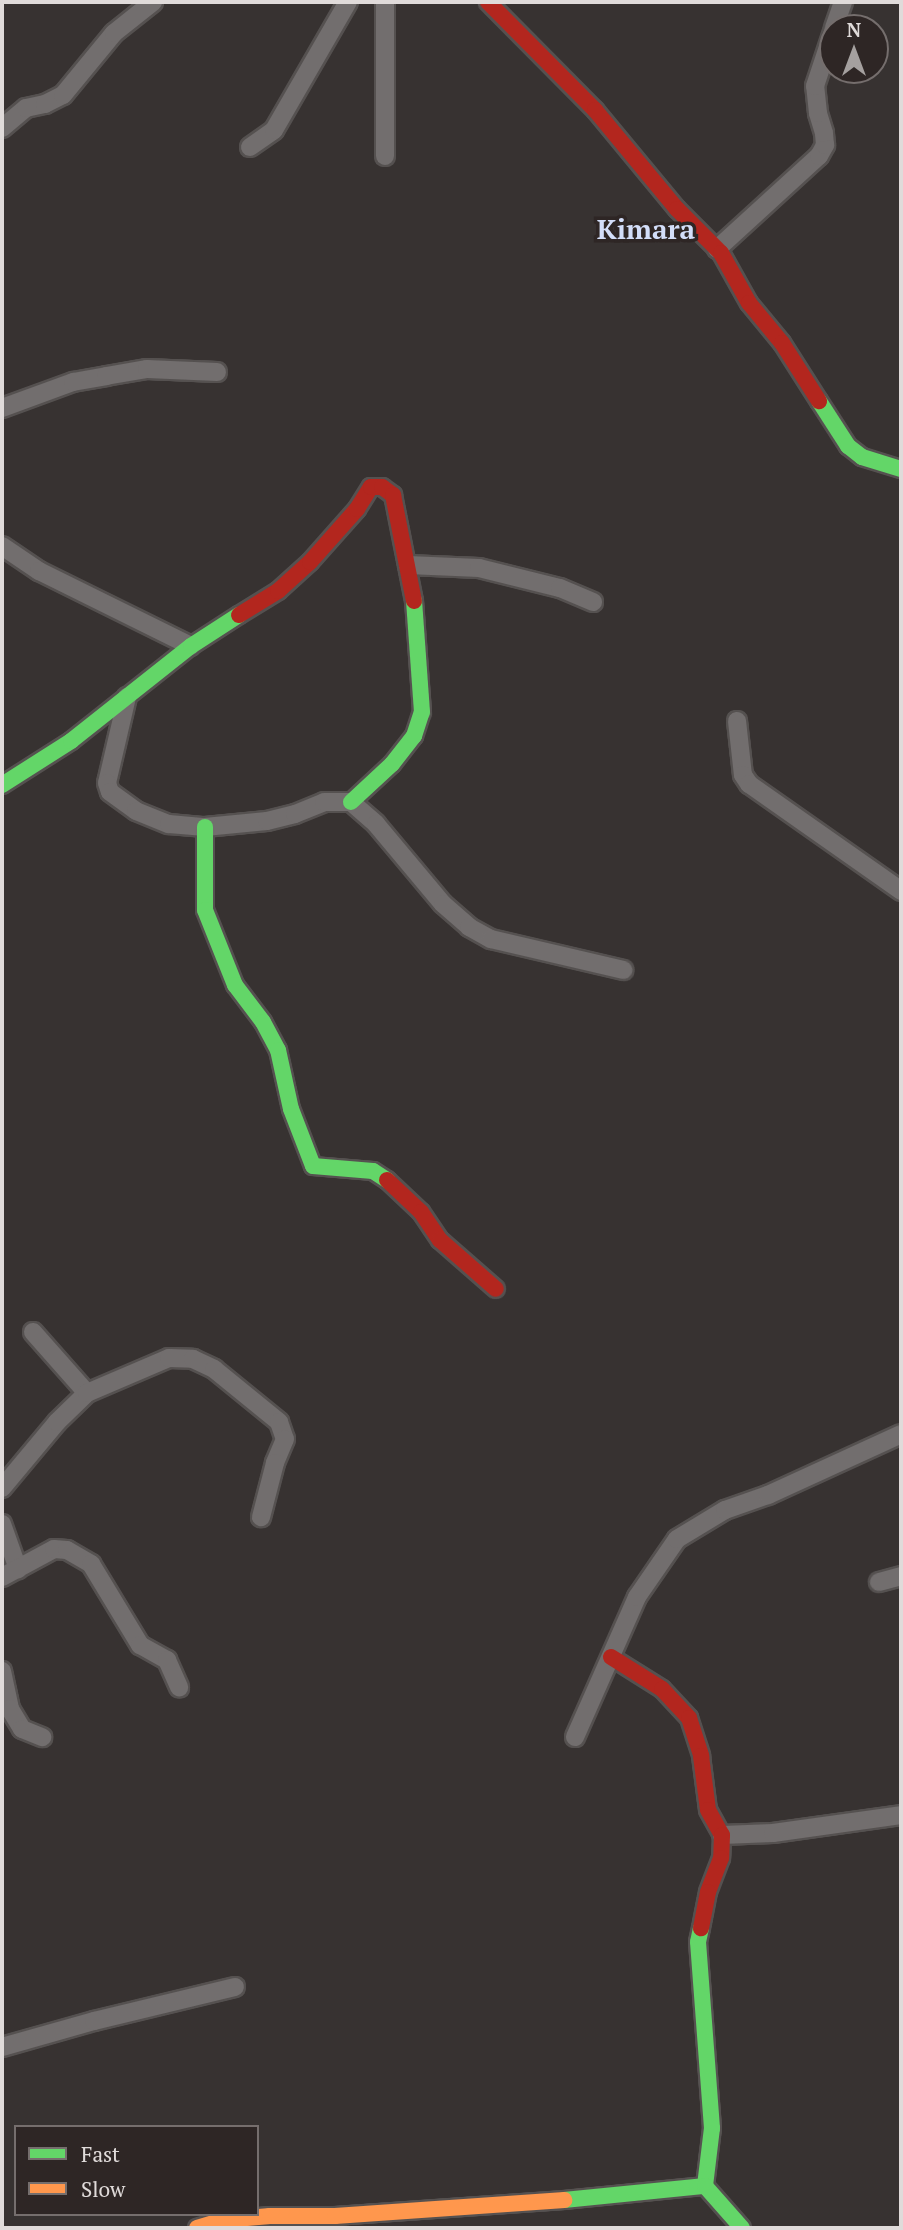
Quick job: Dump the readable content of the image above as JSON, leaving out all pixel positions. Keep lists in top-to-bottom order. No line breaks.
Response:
{"districts":["Kimara"],"legend":["Fast","Slow"],"north":"top"}
